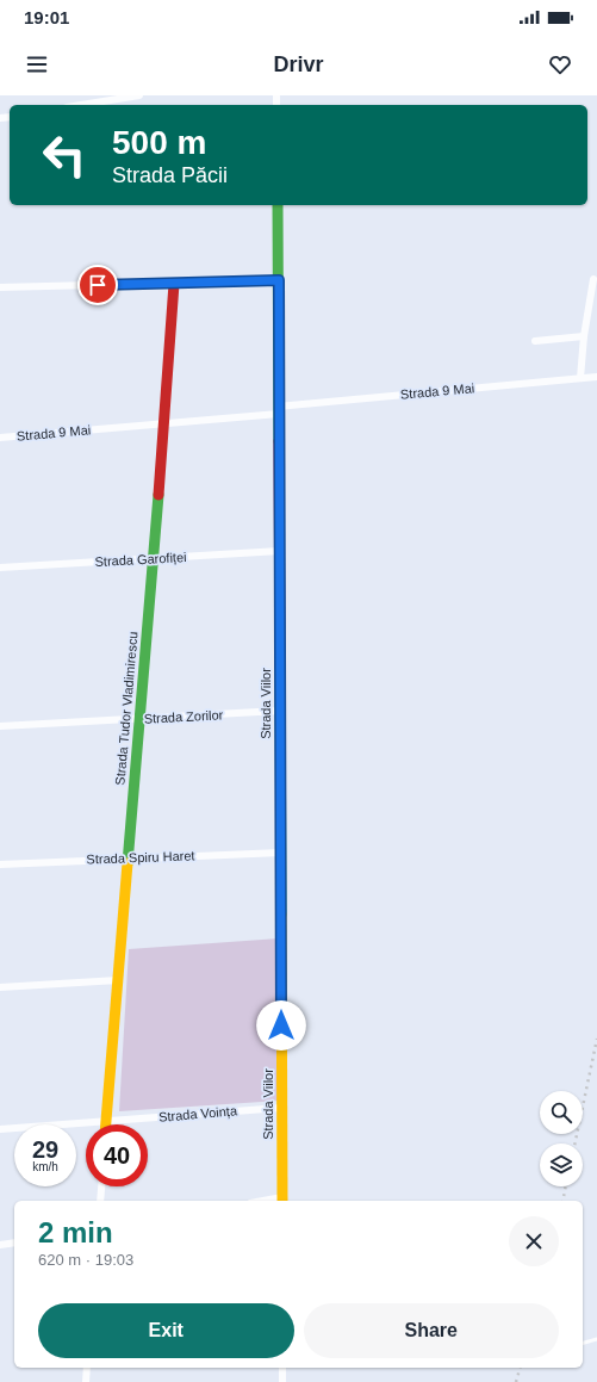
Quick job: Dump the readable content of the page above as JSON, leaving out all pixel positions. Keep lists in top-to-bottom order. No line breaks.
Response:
{"streets":{"street":["Strada 9 Mai","Strada Garofiței","Strada Viilor","Strada Tudor Vladimirescu","Strada Zorilor","Strada Spiru Haret","Strada Voința"]},"crossings":[["Strada 9 Mai","Strada Viilor"],["Strada 9 Mai","Strada Tudor Vladimirescu"],["Strada Garofiței","Strada Viilor"],["Strada Garofiței","Strada Tudor Vladimirescu"],["Strada Viilor","Strada Zorilor"],["Strada Viilor","Strada Spiru Haret"],["Strada Viilor","Strada Voința"],["Strada Tudor Vladimirescu","Strada Zorilor"],["Strada Tudor Vladimirescu","Strada Spiru Haret"],["Strada Tudor Vladimirescu","Strada Voința"]],"page":{"status":"19:01","header":"Drivr","turn":["500 m","Strada Păcii"],"speed":"29 km/h","limit":"40","heading":["2 min","620 m · 19:03"],"buttons":["Exit","Share"]}}
